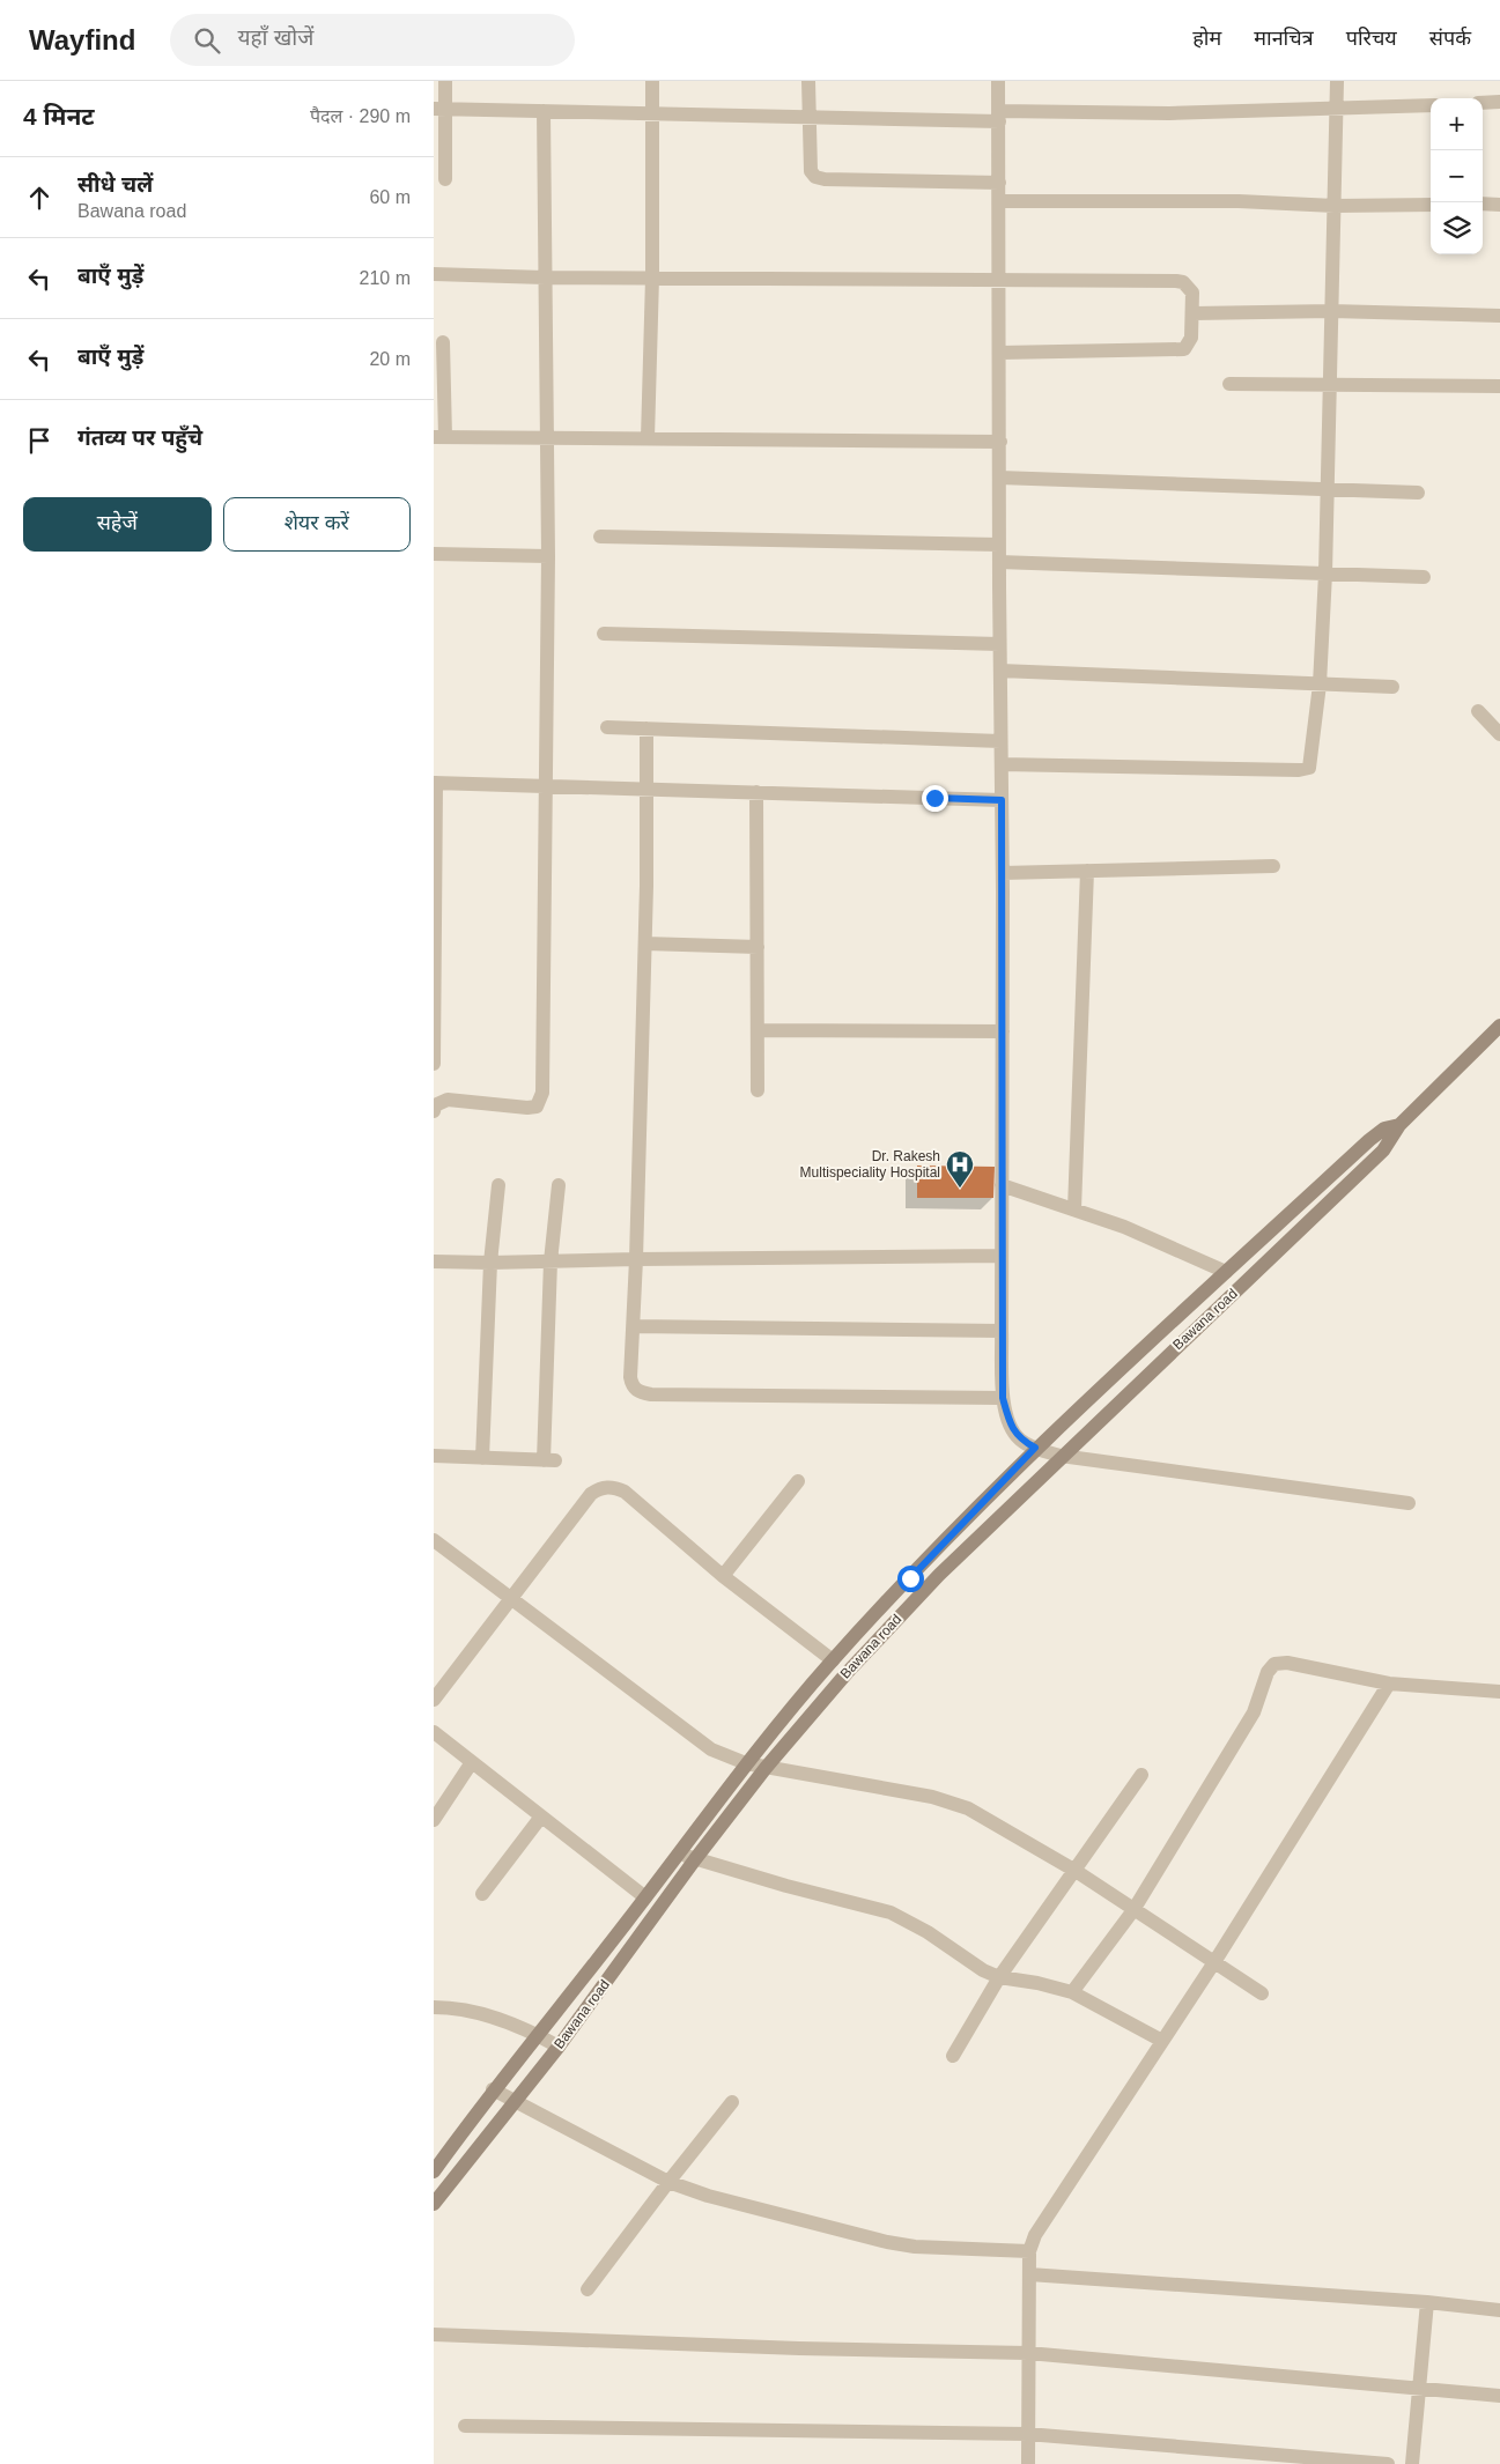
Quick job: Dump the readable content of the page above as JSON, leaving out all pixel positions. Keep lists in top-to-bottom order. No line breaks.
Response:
{"streets":{"street":["Bawana road"]},"places":{"hospital":["Dr. Rakesh Multispeciality Hospital"]},"page":{"header":"Wayfind","search":"यहाँ खोजें","nav":["होम","मानचित्र","परिचय","संपर्क"],"heading":["4 मिनट","पैदल · 290 m"],"map_buttons":["+","−"],"list":[["सीधे चलें","Bawana road","60 m"],["बाएँ मुड़ें","210 m"],["बाएँ मुड़ें","20 m"],"गंतव्य पर पहुँचे"],"buttons":["सहेजें","शेयर करें"]}}
